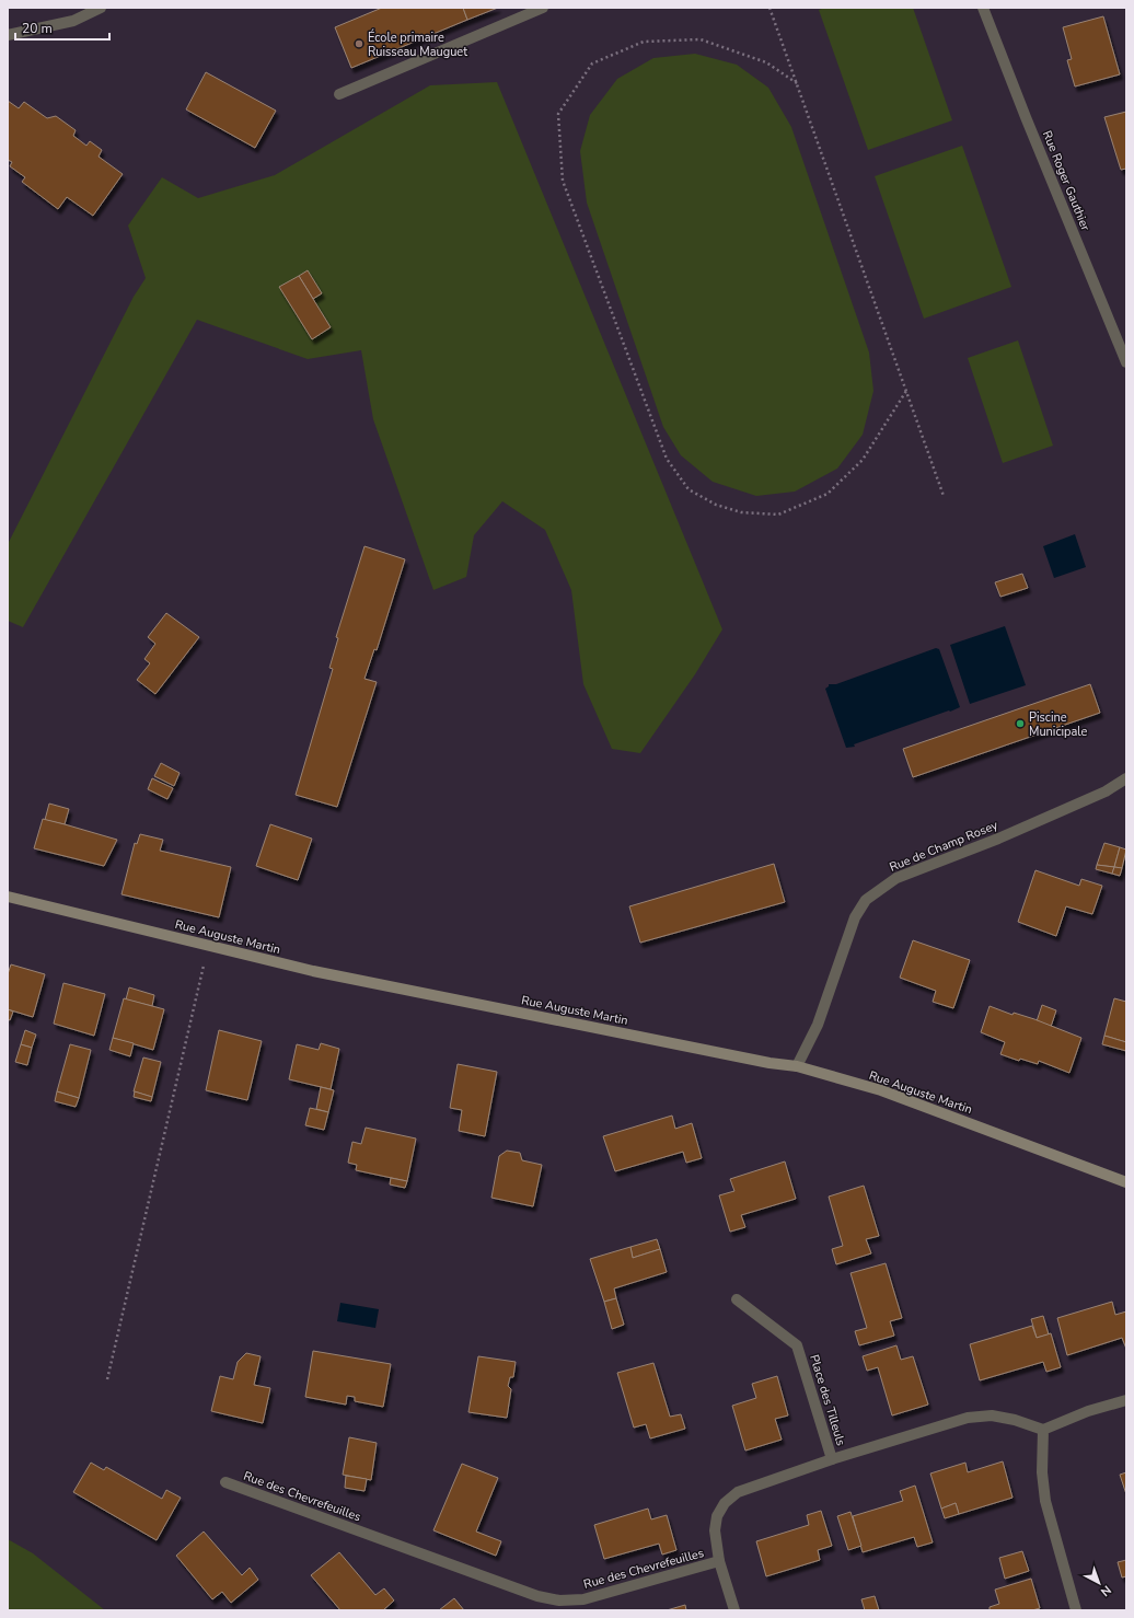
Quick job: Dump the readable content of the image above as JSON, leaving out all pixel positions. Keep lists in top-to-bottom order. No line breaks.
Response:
{"streets":{"main road":["Rue Auguste Martin"],"street":["Rue Roger Gauthier","Rue de Champ Rosey","Place des Tilleuls","Rue des Chevrefeuilles"]},"crossings":[["Rue de Champ Rosey","Rue Auguste Martin"],["Place des Tilleuls","Rue des Chevrefeuilles"]],"places":["École primaire Ruisseau Mauguet","Piscine Municipale"],"scale_bar":"20 m","north":"bottom right"}
